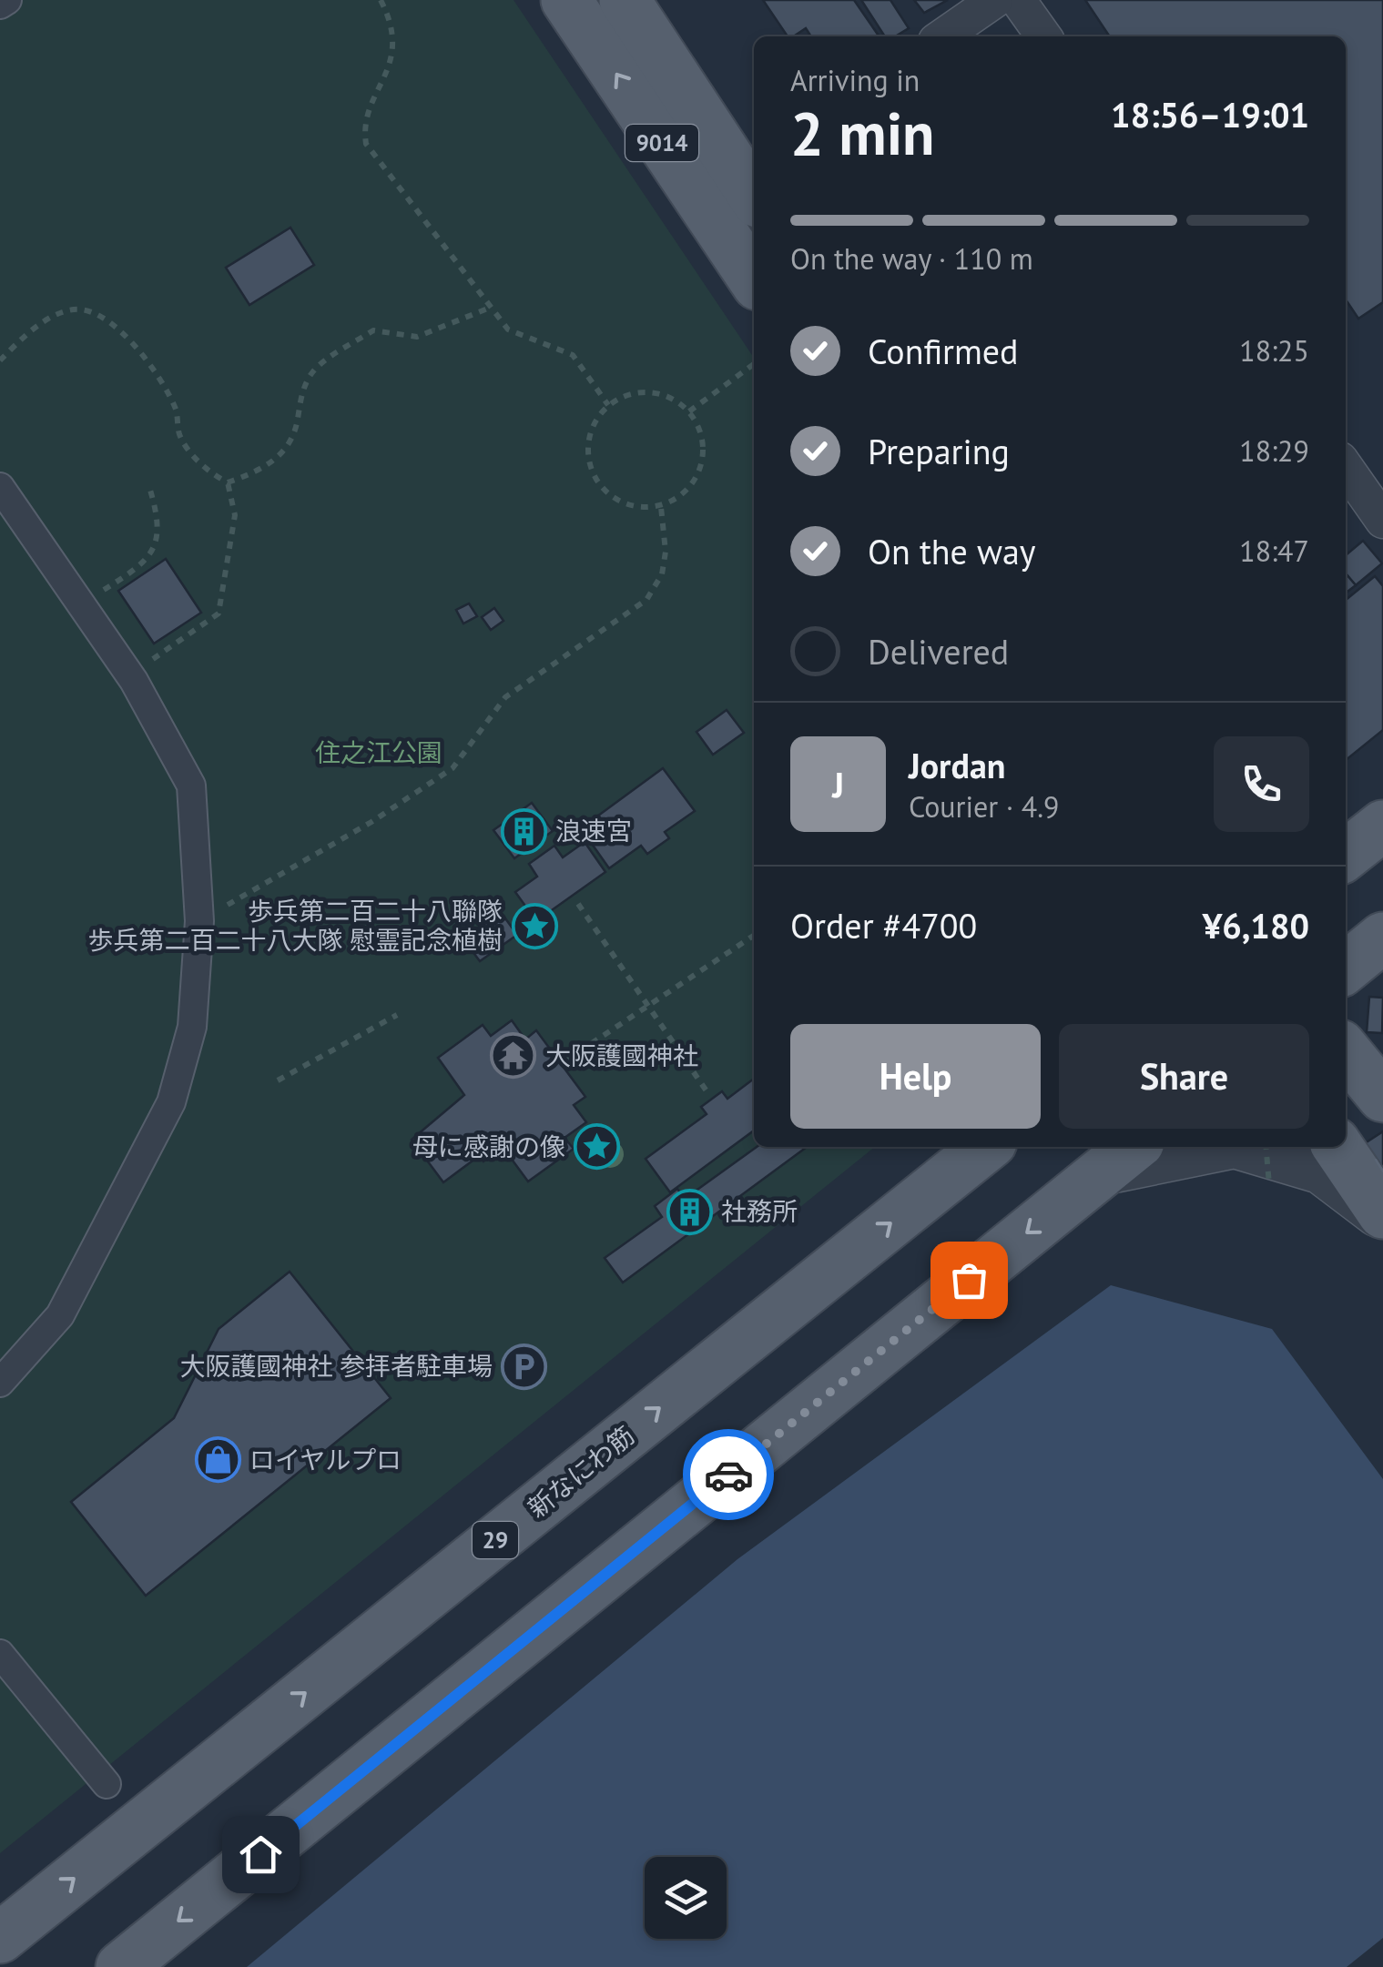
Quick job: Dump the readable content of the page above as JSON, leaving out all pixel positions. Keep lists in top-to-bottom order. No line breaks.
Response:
{"streets":{"main road":["9014","新なにわ筋","29"]},"parks":["住之江公園"],"places":{"building":["浪速宮","社務所"],"place":["歩兵第二百二十八聯隊 歩兵第二百二十八大隊 慰霊記念植樹","母に感謝の像"],"temple":["大阪護國神社"],"parking":["大阪護國神社 参拝者駐車場"],"shop":["ロイヤルプロ"]},"page":{"heading":["2 min","Arriving in","18:56–19:01"],"panel":["Jordan","Courier · 4.9","Order #4700","¥6,180"],"bar":"On the way · 110 m","list":[["Confirmed","18:25"],["Preparing","18:29"],["On the way","18:47"],"Delivered"],"round":"J","buttons":["Help","Share"]}}
